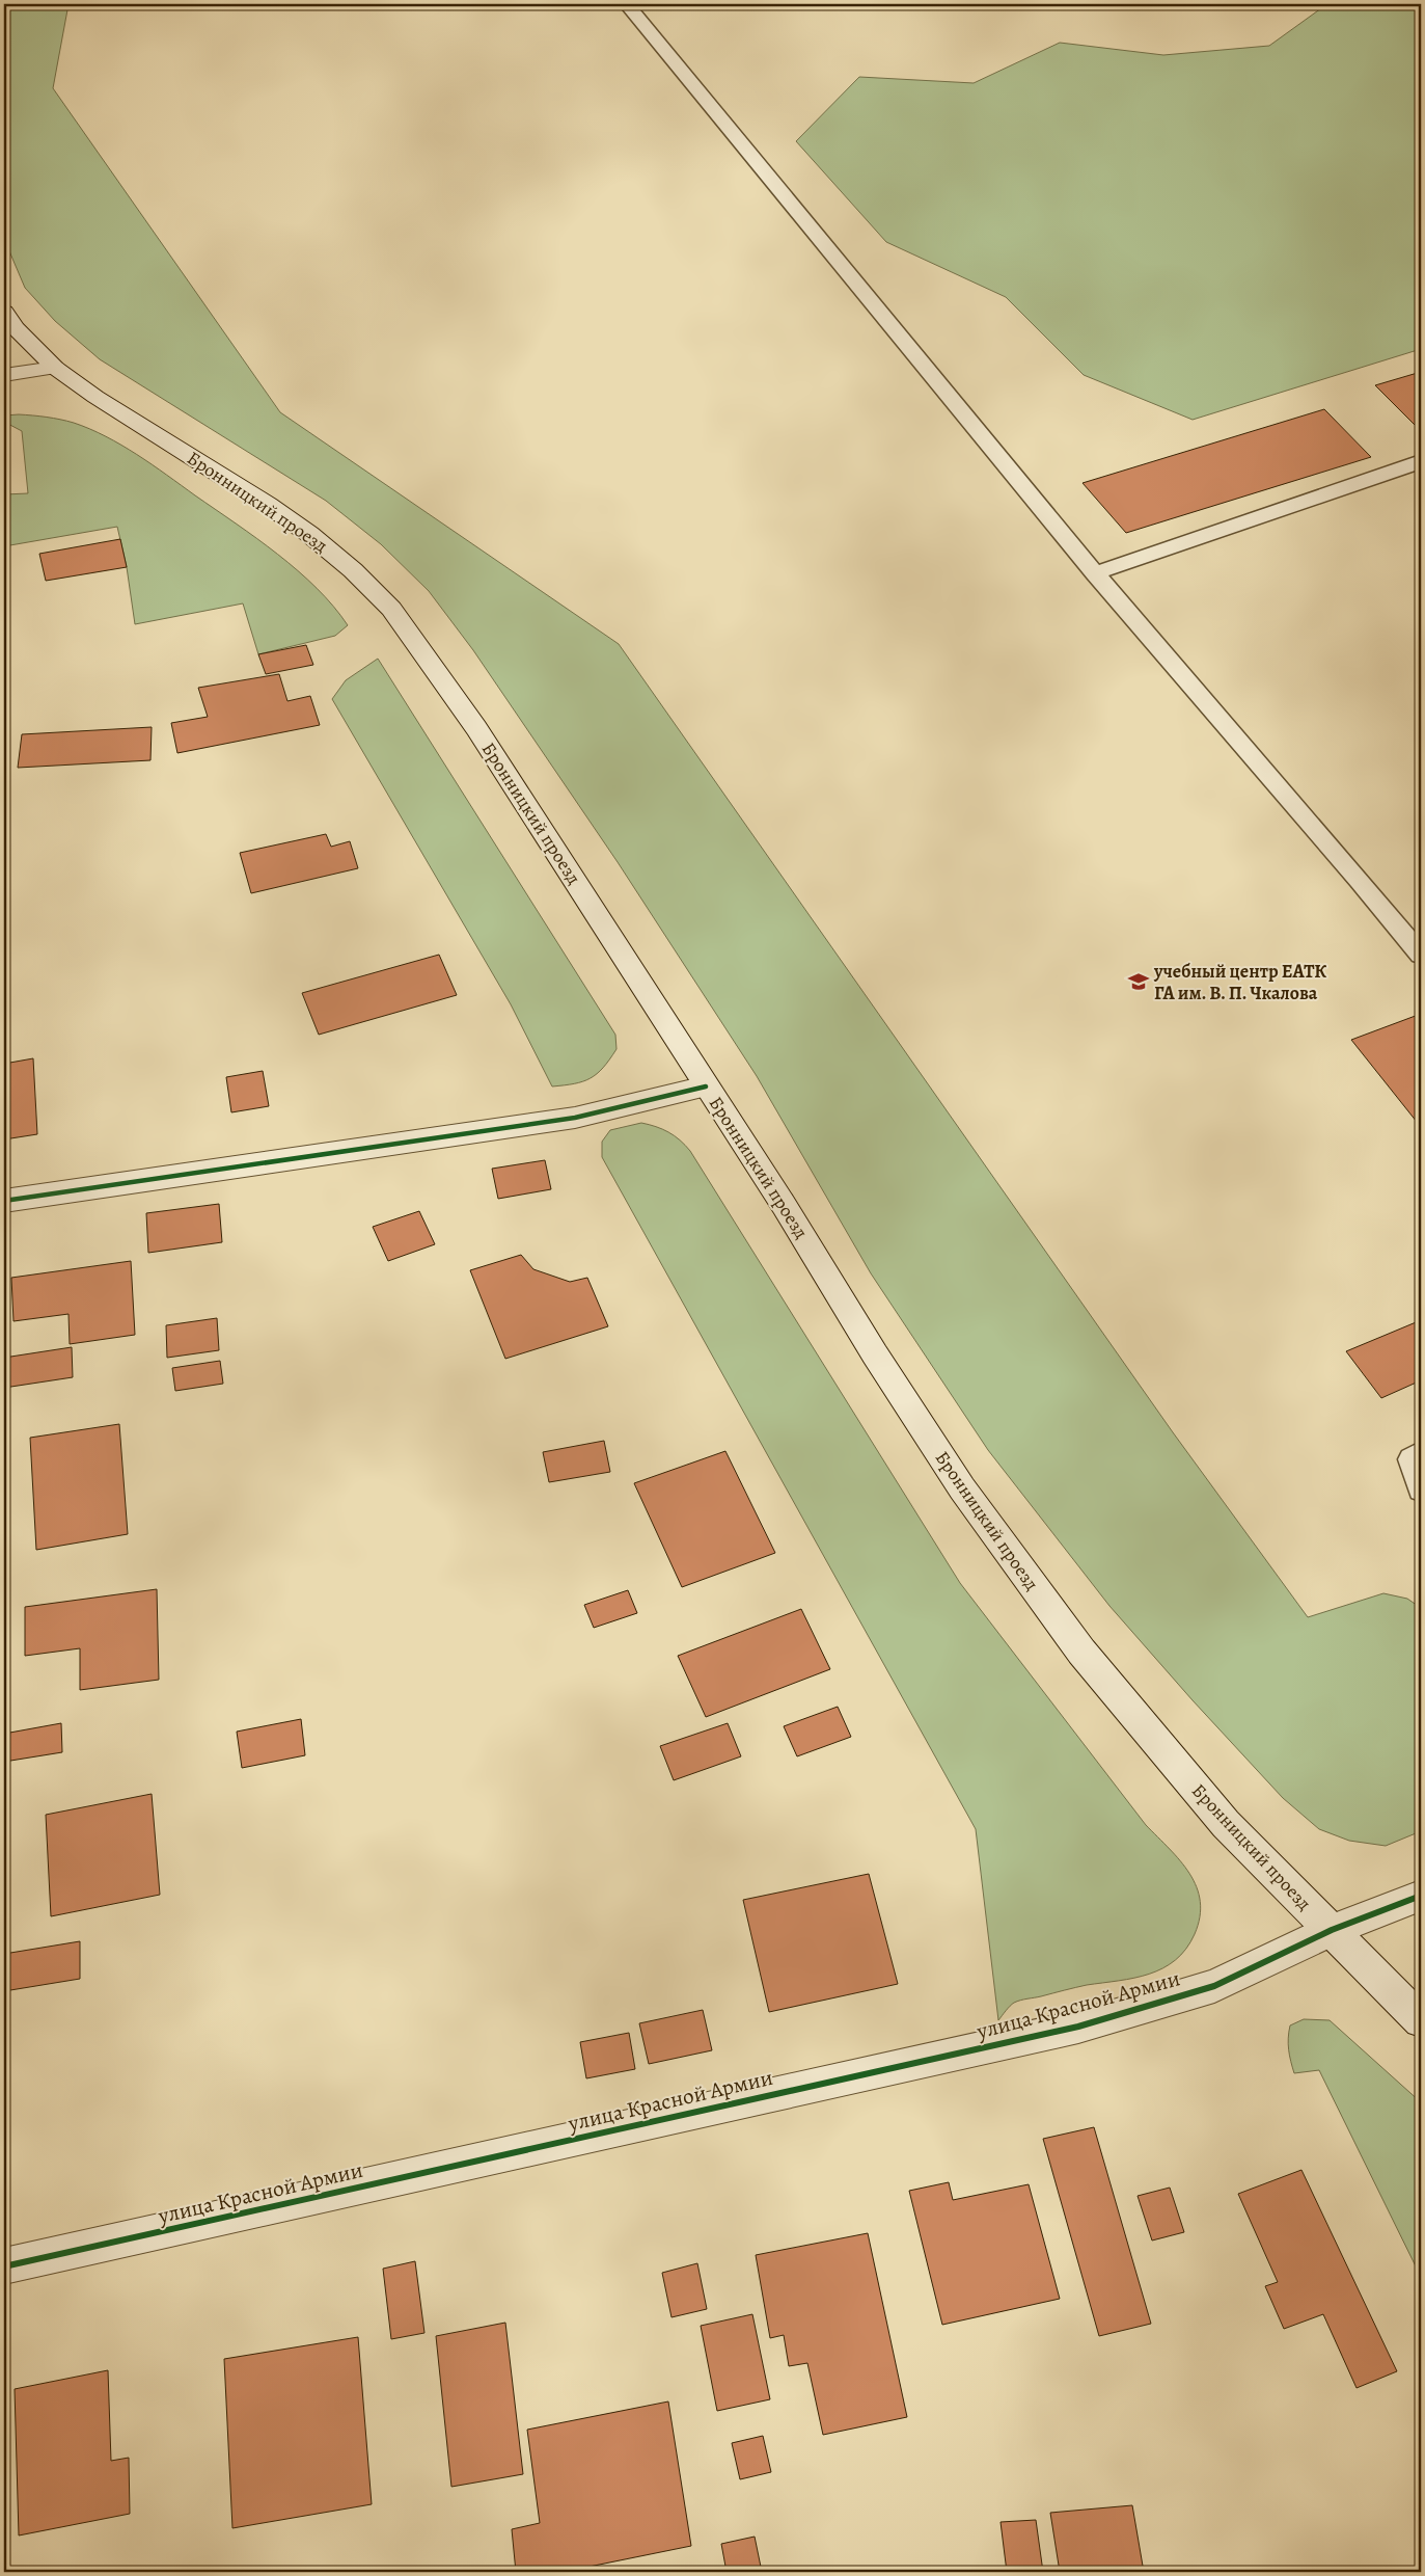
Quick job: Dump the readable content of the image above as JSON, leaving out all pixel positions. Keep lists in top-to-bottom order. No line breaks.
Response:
{"streets":{"main road":["Бронницкий проезд","улица Красной Армии"]},"crossings":[["Бронницкий проезд","улица Красной Армии"]],"places":{"school or university":["учебный центр ЕАТК ГА им. В. П. Чкалова"]}}
